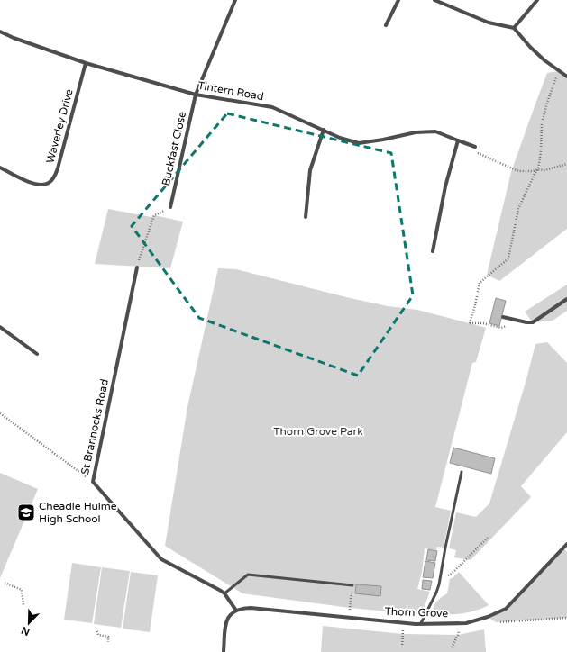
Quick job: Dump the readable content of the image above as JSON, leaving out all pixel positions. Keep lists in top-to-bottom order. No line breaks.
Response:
{"streets":{"street":["Tintern Road","Waverley Drive","Buckfast Close","St Brannocks Road","Thorn Grove"]},"crossings":[["Tintern Road","Waverley Drive"],["Tintern Road","Buckfast Close"],["St Brannocks Road","Thorn Grove"]],"parks":["Thorn Grove Park"],"places":{"school or university":["Cheadle Hulme High School"]},"north":"bottom left"}
